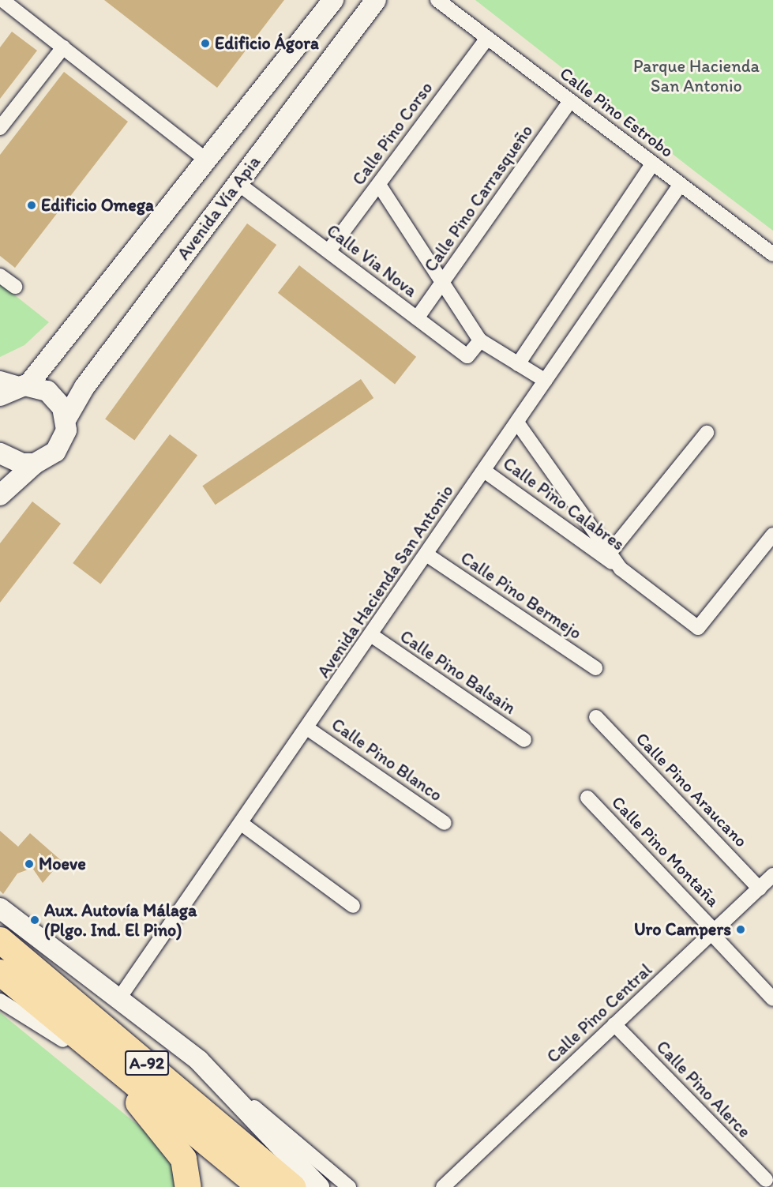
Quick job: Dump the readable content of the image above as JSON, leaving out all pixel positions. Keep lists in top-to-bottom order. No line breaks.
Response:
{"streets":{"highway":["A-92"],"street":["Calle Pino Estrobo","Calle Pino Corso","Calle Pino Carrasqueño","Avenida Vía Apia","Calle Via Nova","Calle Pino Calabres","Avenida Hacienda San Antonio","Calle Pino Bermejo","Calle Pino Balsain","Calle Pino Blanco","Calle Pino Araucano","Calle Pino Montaña","Calle Pino Central","Calle Pino Alerce"]},"crossings":[["Calle Pino Estrobo","Calle Pino Corso"],["Calle Pino Estrobo","Calle Pino Carrasqueño"],["Calle Pino Estrobo","Avenida Hacienda San Antonio"],["Calle Pino Corso","Calle Via Nova"],["Calle Pino Carrasqueño","Calle Via Nova"],["Avenida Vía Apia","Calle Via Nova"],["Calle Pino Calabres","Avenida Hacienda San Antonio"],["Avenida Hacienda San Antonio","Calle Pino Bermejo"],["Avenida Hacienda San Antonio","Calle Pino Balsain"],["Avenida Hacienda San Antonio","Calle Pino Blanco"],["Calle Pino Araucano","Calle Pino Central"],["Calle Pino Montaña","Calle Pino Central"],["Calle Pino Central","Calle Pino Alerce"]],"parks":["Parque Hacienda San Antonio"],"places":["Edificio Ágora","Edificio Omega","Moeve","Aux. Autovía Málaga (Plgo. Ind. El Pino)","Uro Campers"]}
